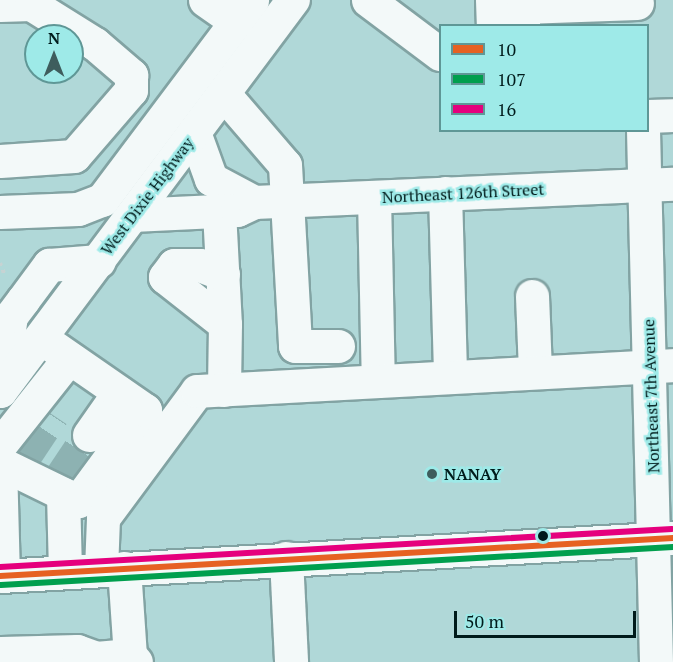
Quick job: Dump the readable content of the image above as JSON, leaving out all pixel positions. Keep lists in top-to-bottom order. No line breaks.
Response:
{"streets":{"main road":["Northeast 126th Street","West Dixie Highway","Northeast 7th Avenue"]},"crossings":[["Northeast 126th Street","West Dixie Highway"],["Northeast 126th Street","Northeast 7th Avenue"]],"places":["NANAY"],"lines":["transit line 16","transit line 10","transit line 107"],"legend":["10","107","16"],"scale_bar":"50 m","north":"top"}
